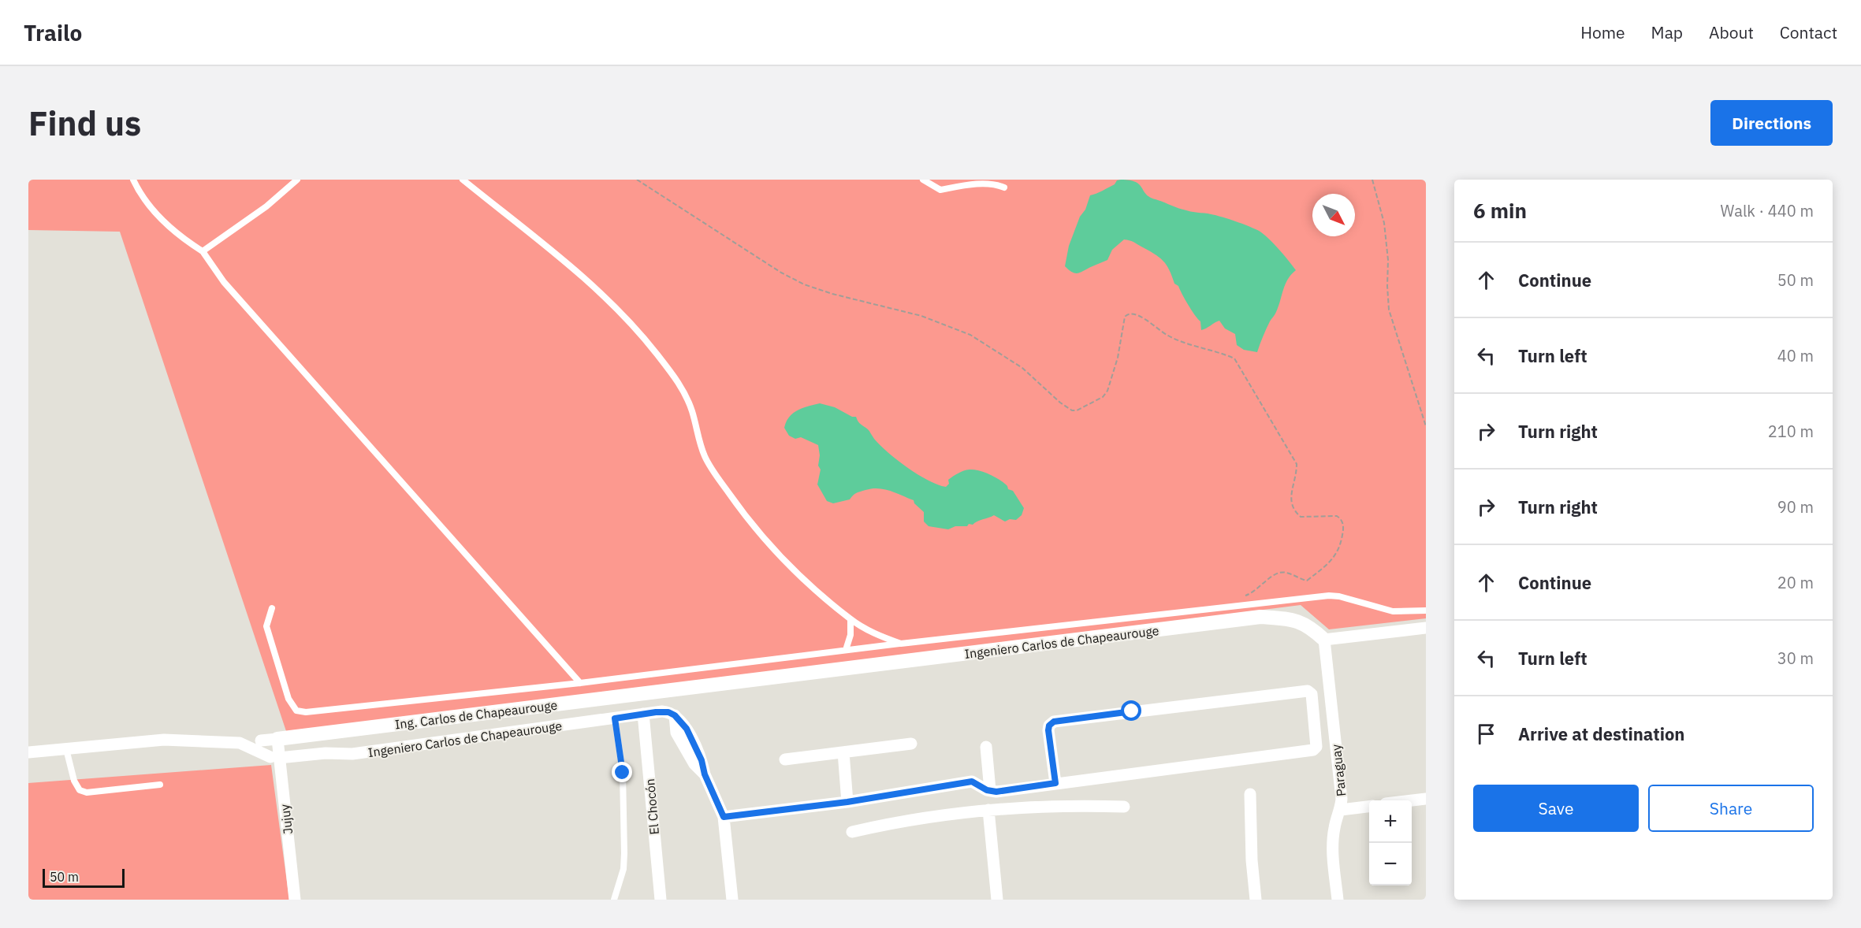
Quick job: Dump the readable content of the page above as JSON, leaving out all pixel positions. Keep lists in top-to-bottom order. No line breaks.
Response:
{"streets":{"street":["Ingeniero Carlos de Chapeaurouge","Ing. Carlos de Chapeaurouge","Paraguay","El Chocón","Jujuy"]},"crossings":[["Ingeniero Carlos de Chapeaurouge","Ing. Carlos de Chapeaurouge"],["Ingeniero Carlos de Chapeaurouge","Paraguay"],["Ingeniero Carlos de Chapeaurouge","El Chocón"],["Ingeniero Carlos de Chapeaurouge","Jujuy"],["Ing. Carlos de Chapeaurouge","Jujuy"]],"scale_bar":"50 m","north":"bottom right","page":{"header":"Trailo","nav":["Home","Map","About","Contact"],"buttons":["Directions",["Save","Share"]],"title":"Find us","heading":["6 min","Walk · 440 m"],"list":[["Continue","50 m"],["Turn left","40 m"],["Turn right","210 m"],["Turn right","90 m"],["Continue","20 m"],["Turn left","30 m"],"Arrive at destination"],"map_buttons":["+","−"],"scale":"50 m"}}
